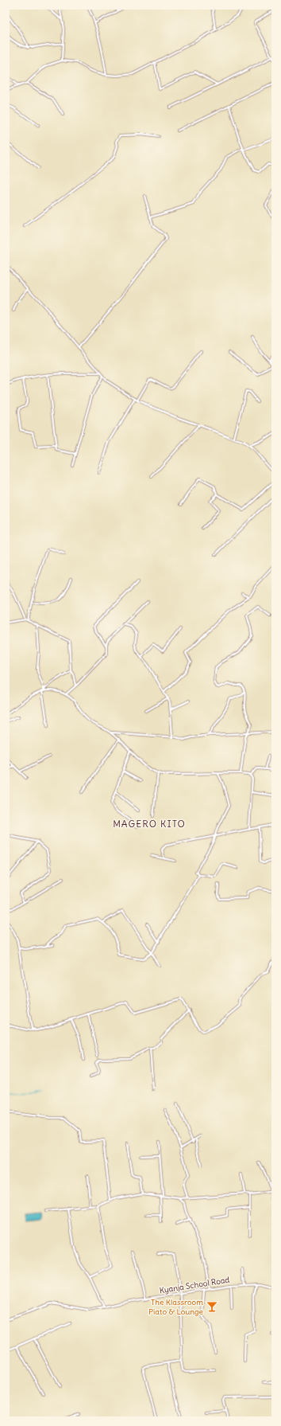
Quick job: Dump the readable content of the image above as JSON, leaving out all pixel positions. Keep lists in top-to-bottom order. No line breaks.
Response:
{"streets":{"street":["Kyanja School Road"]},"districts":["MAGERO KITO"],"places":{"bar":["The Klassroom Piato & Lounge"]}}
